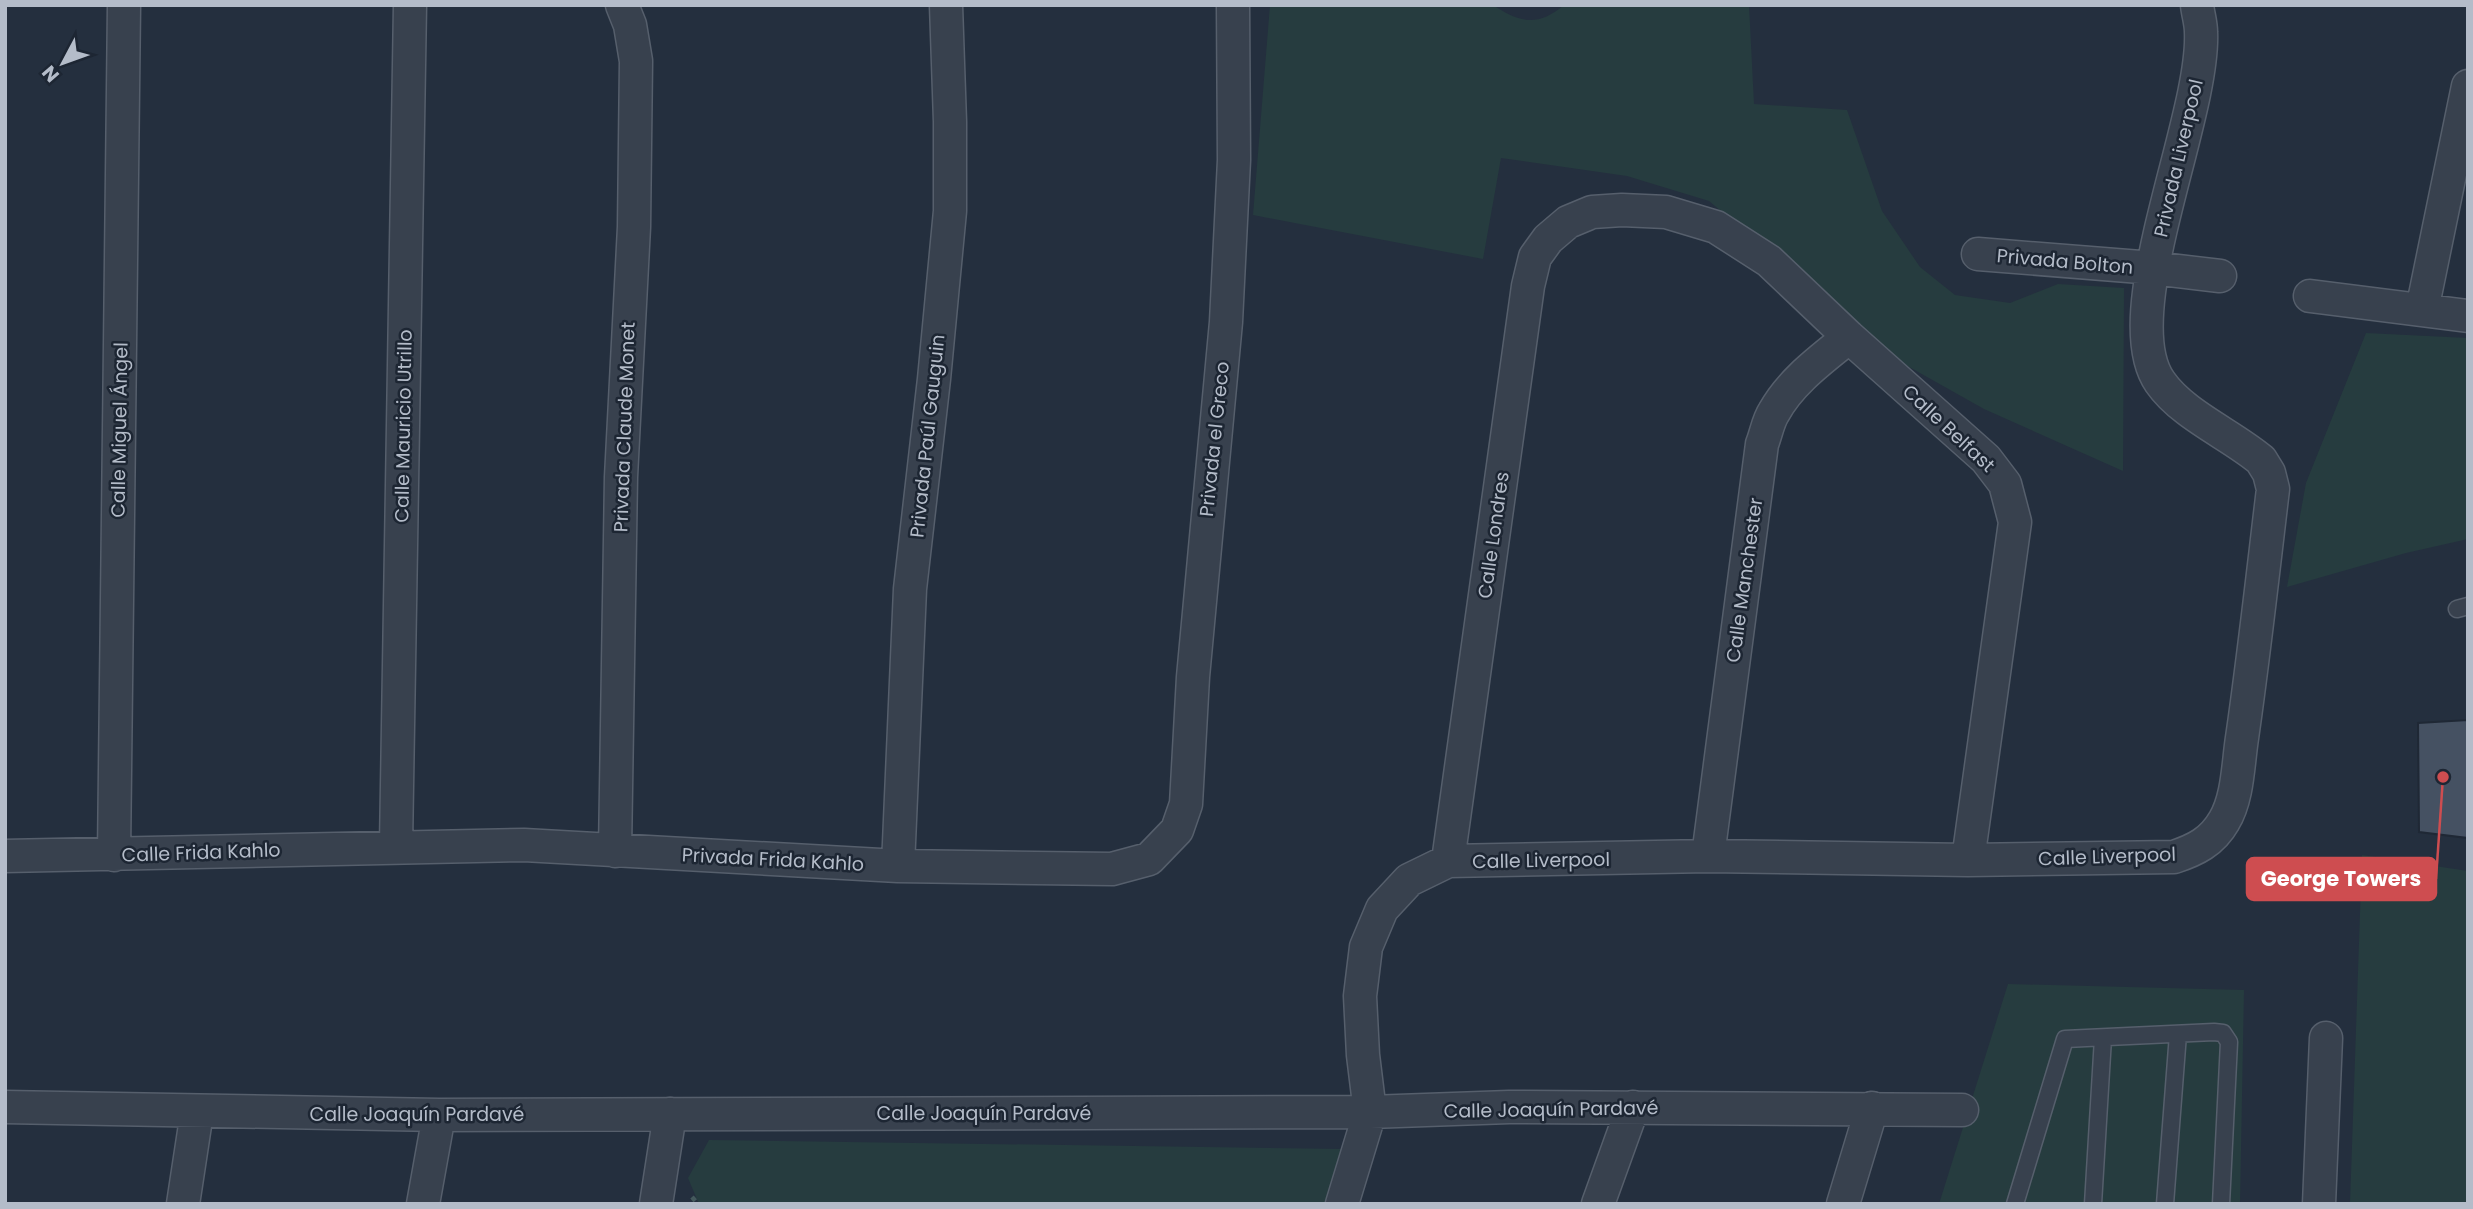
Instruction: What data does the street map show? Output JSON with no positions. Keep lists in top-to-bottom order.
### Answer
{
  "streets": {
    "street": [
      "Privada Liverpool",
      "Privada Bolton",
      "Calle Mauricio Utrillo",
      "Privada Claude Monet",
      "Calle Belfast",
      "Calle Miguel Ángel",
      "Privada Paúl Gauguin",
      "Privada el Greco",
      "Calle Londres",
      "Calle Manchester",
      "Calle Frida Kahlo",
      "Calle Liverpool",
      "Privada Frida Kahlo",
      "Calle Joaquín Pardavé"
    ]
  },
  "crossings": [
    ["Privada Liverpool", "Privada Bolton"],
    ["Privada Liverpool", "Calle Liverpool"],
    ["Privada Bolton", "Calle Liverpool"],
    ["Calle Mauricio Utrillo", "Calle Frida Kahlo"],
    ["Calle Mauricio Utrillo", "Privada Frida Kahlo"],
    ["Privada Claude Monet", "Privada Frida Kahlo"],
    ["Calle Belfast", "Calle Londres"],
    ["Calle Belfast", "Calle Manchester"],
    ["Calle Belfast", "Calle Liverpool"],
    ["Calle Miguel Ángel", "Calle Frida Kahlo"],
    ["Privada Paúl Gauguin", "Privada Frida Kahlo"],
    ["Privada el Greco", "Privada Frida Kahlo"],
    ["Calle Londres", "Calle Liverpool"],
    ["Calle Manchester", "Calle Liverpool"],
    ["Calle Frida Kahlo", "Privada Frida Kahlo"]
  ],
  "places": ["George Towers"],
  "north": "bottom left"
}
